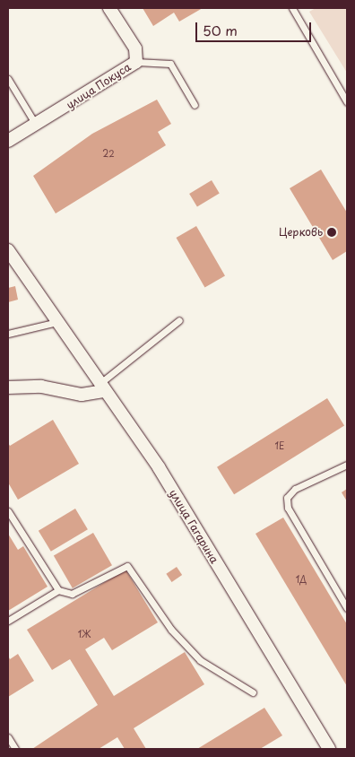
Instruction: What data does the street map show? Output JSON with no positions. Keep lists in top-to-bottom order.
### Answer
{
  "streets": {
    "street": ["улица Покуса", "улица Гагарина"]
  },
  "places": ["Церковь"],
  "house_numbers": [
    "22",
    "1Е",
    "1Д",
    "1Ж"
  ],
  "scale_bar": "50 m"
}
